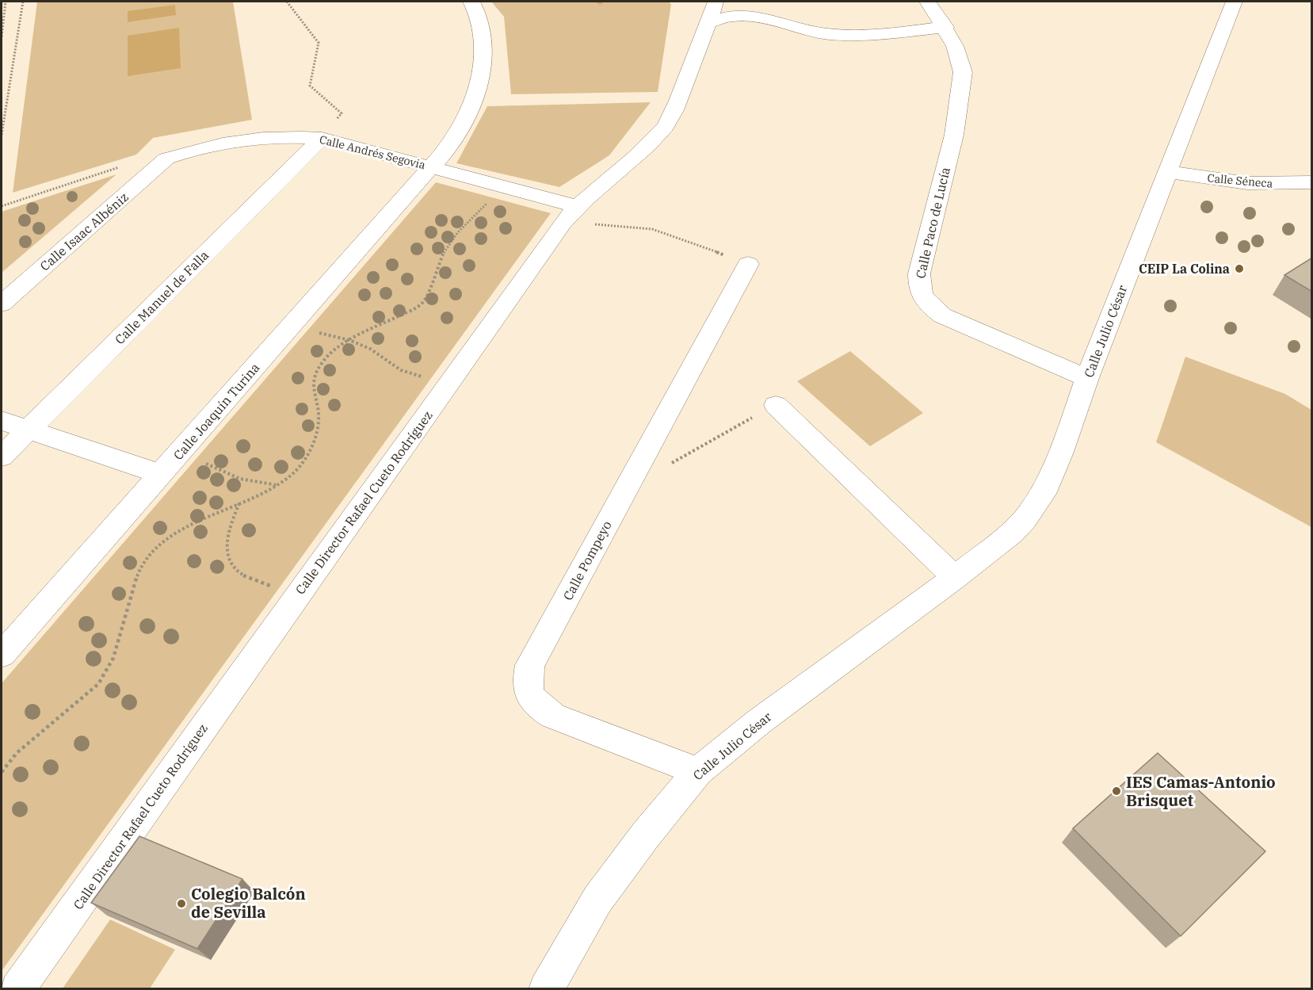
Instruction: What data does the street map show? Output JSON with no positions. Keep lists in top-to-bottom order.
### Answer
{
  "streets": {
    "street": [
      "Calle Andrés Segovia",
      "Calle Séneca",
      "Calle Paco de Lucía",
      "Calle Isaac Albéniz",
      "Calle Manuel de Falla",
      "Calle Julio César",
      "Calle Joaquín Turina",
      "Calle Director Rafael Cueto Rodríguez",
      "Calle Pompeyo"
    ]
  },
  "crossings": [
    ["Calle Andrés Segovia", "Calle Isaac Albéniz"],
    ["Calle Andrés Segovia", "Calle Manuel de Falla"],
    ["Calle Andrés Segovia", "Calle Joaquín Turina"],
    ["Calle Andrés Segovia", "Calle Director Rafael Cueto Rodríguez"],
    ["Calle Séneca", "Calle Julio César"],
    ["Calle Paco de Lucía", "Calle Julio César"],
    ["Calle Paco de Lucía", "Calle Director Rafael Cueto Rodríguez"],
    ["Calle Julio César", "Calle Pompeyo"]
  ],
  "places": ["CEIP La Colina", "IES Camas-Antonio Brisquet", "Colegio Balcón de Sevilla"]
}
